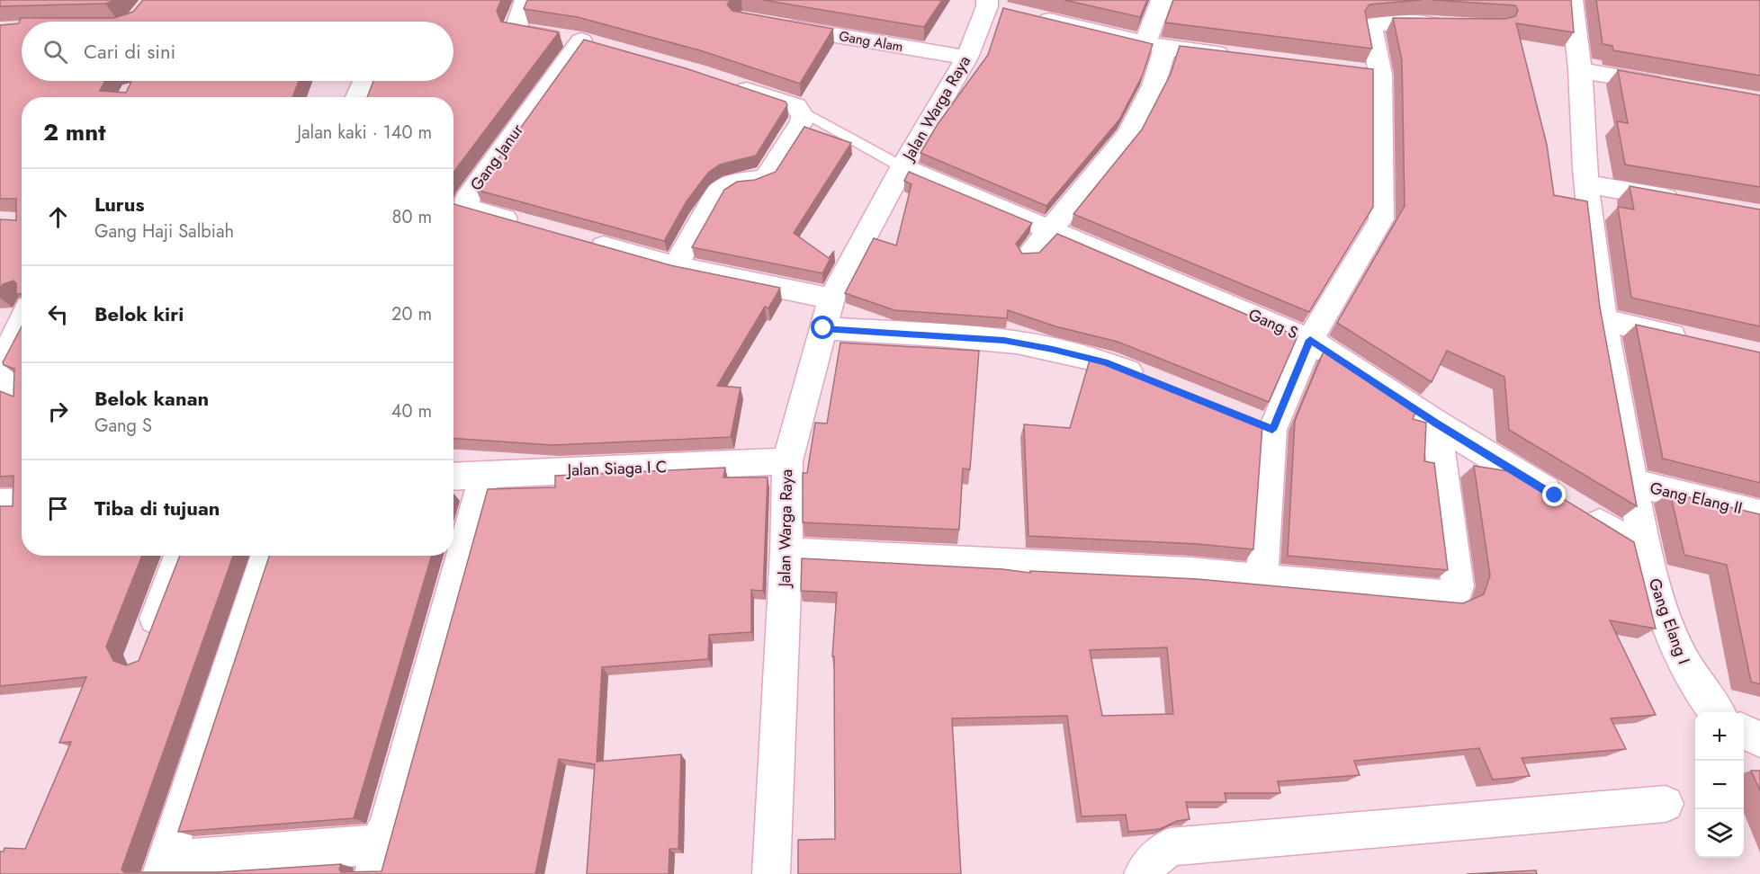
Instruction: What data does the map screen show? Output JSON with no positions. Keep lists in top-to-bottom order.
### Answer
{
  "streets": {
    "street": [
      "Gang Alam",
      "Jalan Warga Raya",
      "Gang Janur",
      "Gang S",
      "Jalan Siaga I C",
      "Gang Elang II",
      "Gang Elang I"
    ]
  },
  "crossings": [
    ["Gang Alam", "Jalan Warga Raya"],
    ["Jalan Warga Raya", "Gang S"],
    ["Jalan Warga Raya", "Jalan Siaga I C"],
    ["Gang S", "Gang Elang I"],
    ["Gang Elang II", "Gang Elang I"]
  ],
  "page": {
    "search": "Cari di sini",
    "heading": ["2 mnt", "Jalan kaki · 140 m"],
    "list": [
      ["Lurus", "Gang Haji Salbiah", "80 m"],
      ["Belok kiri", "20 m"],
      ["Belok kanan", "Gang S", "40 m"],
      "Tiba di tujuan"
    ],
    "map_buttons": ["+", "−"]
  }
}
